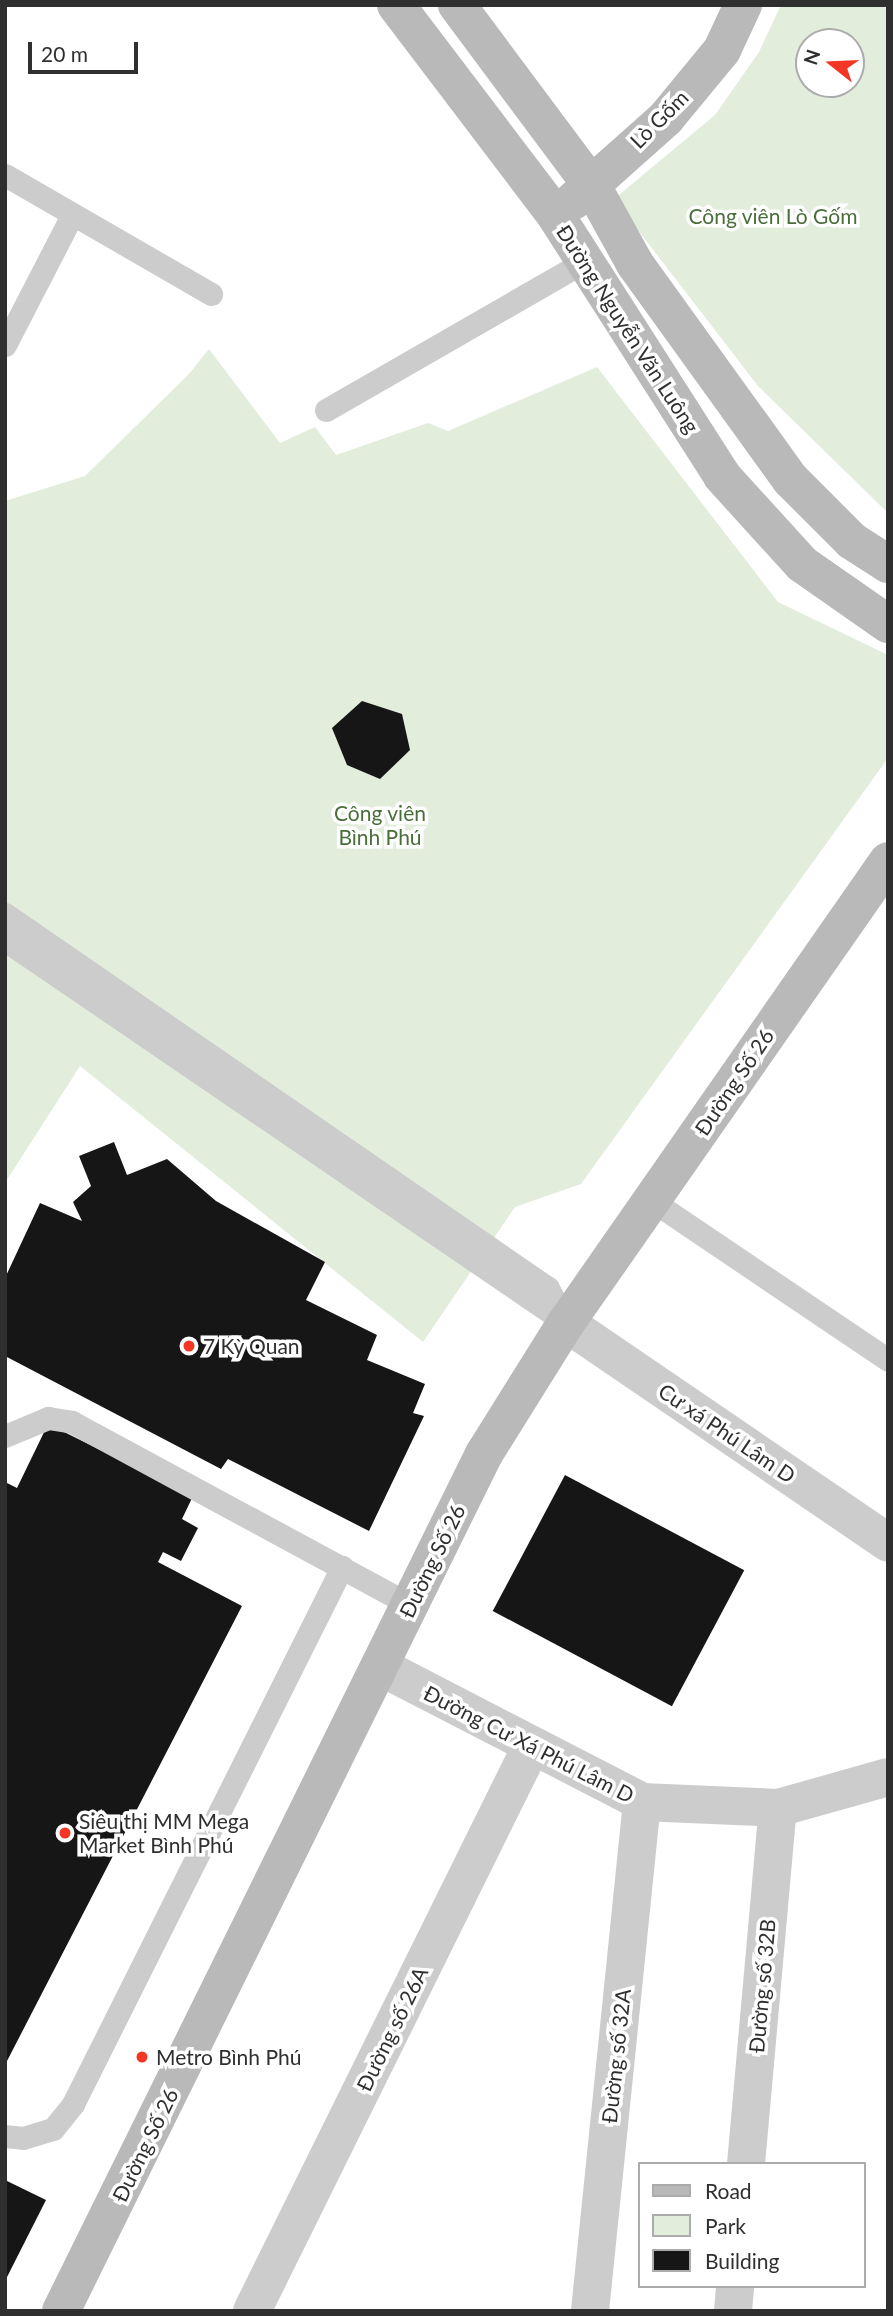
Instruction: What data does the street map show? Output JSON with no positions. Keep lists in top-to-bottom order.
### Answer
{
  "streets": {
    "street": [
      "Lò Gốm",
      "Đường Nguyễn Văn Luông",
      "Đường Số 26",
      "Cư xá Phú Lâm D",
      "Đường Cư Xá Phú Lâm D",
      "Đường số 32B",
      "Đường số 26A",
      "Đường số 32A"
    ]
  },
  "crossings": [
    ["Lò Gốm", "Đường Nguyễn Văn Luông"],
    ["Đường Số 26", "Cư xá Phú Lâm D"],
    ["Đường Số 26", "Đường Cư Xá Phú Lâm D"],
    ["Đường Cư Xá Phú Lâm D", "Đường số 32B"],
    ["Đường Cư Xá Phú Lâm D", "Đường số 26A"],
    ["Đường Cư Xá Phú Lâm D", "Đường số 32A"]
  ],
  "parks": ["Công viên Lò Gốm", "Công viên Bình Phú"],
  "places": ["7 Kỳ Quan", "Siêu thị MM Mega Market Bình Phú", "Metro Bình Phú"],
  "legend": ["Road", "Park", "Building"],
  "scale_bar": "20 m",
  "north": "left"
}
